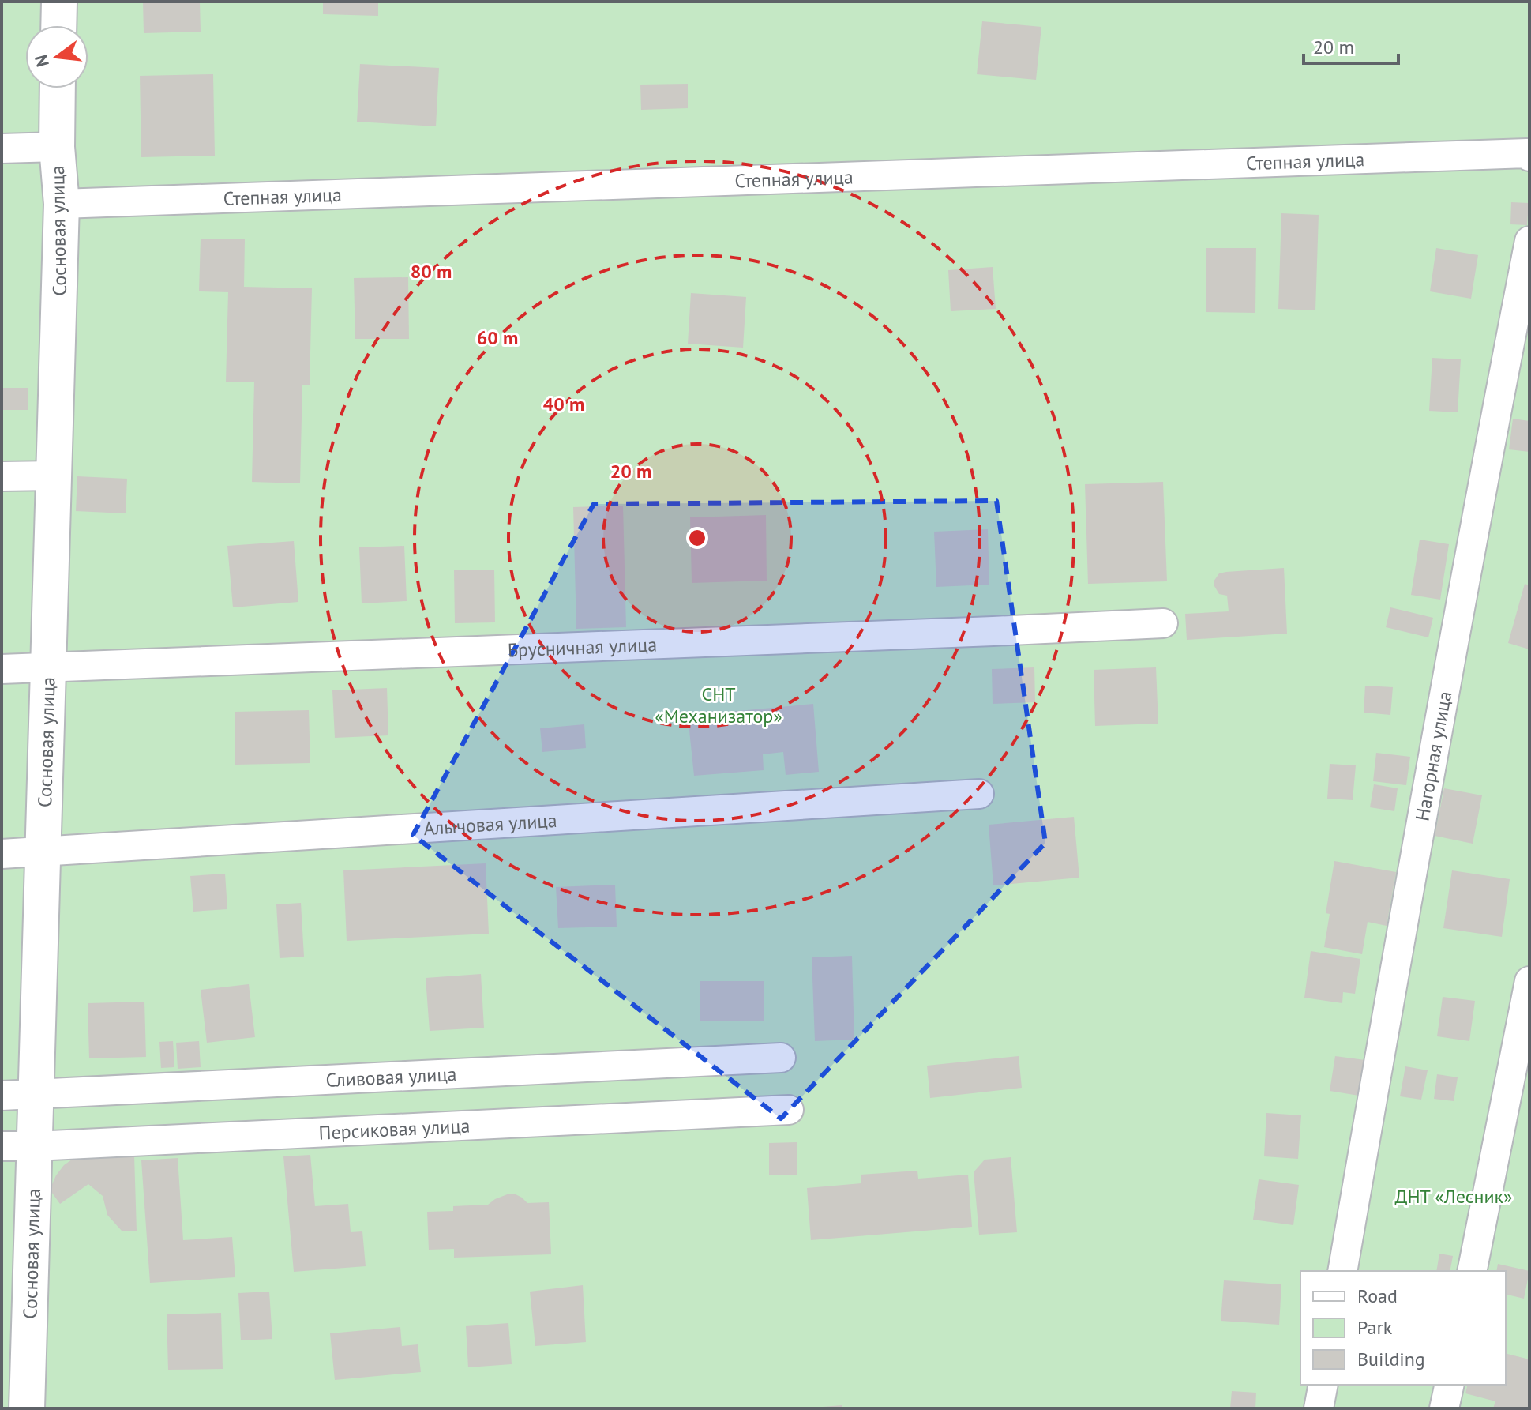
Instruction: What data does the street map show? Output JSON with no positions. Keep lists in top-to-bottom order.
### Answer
{
  "streets": {
    "street": [
      "Степная улица",
      "Сосновая улица",
      "Брусничная улица",
      "Нагорная улица",
      "Алычовая улица",
      "Сливовая улица",
      "Персиковая улица"
    ]
  },
  "crossings": [
    ["Степная улица", "Сосновая улица"],
    ["Сосновая улица", "Брусничная улица"],
    ["Сосновая улица", "Алычовая улица"],
    ["Сосновая улица", "Сливовая улица"],
    ["Сосновая улица", "Персиковая улица"]
  ],
  "parks": ["СНТ «Механизатор»", "ДНТ «Лесник»"],
  "legend": ["Road", "Park", "Building"],
  "scale_bar": "20 m",
  "north": "left",
  "rings": [
    "80 m",
    "60 m",
    "40 m",
    "20 m"
  ]
}
